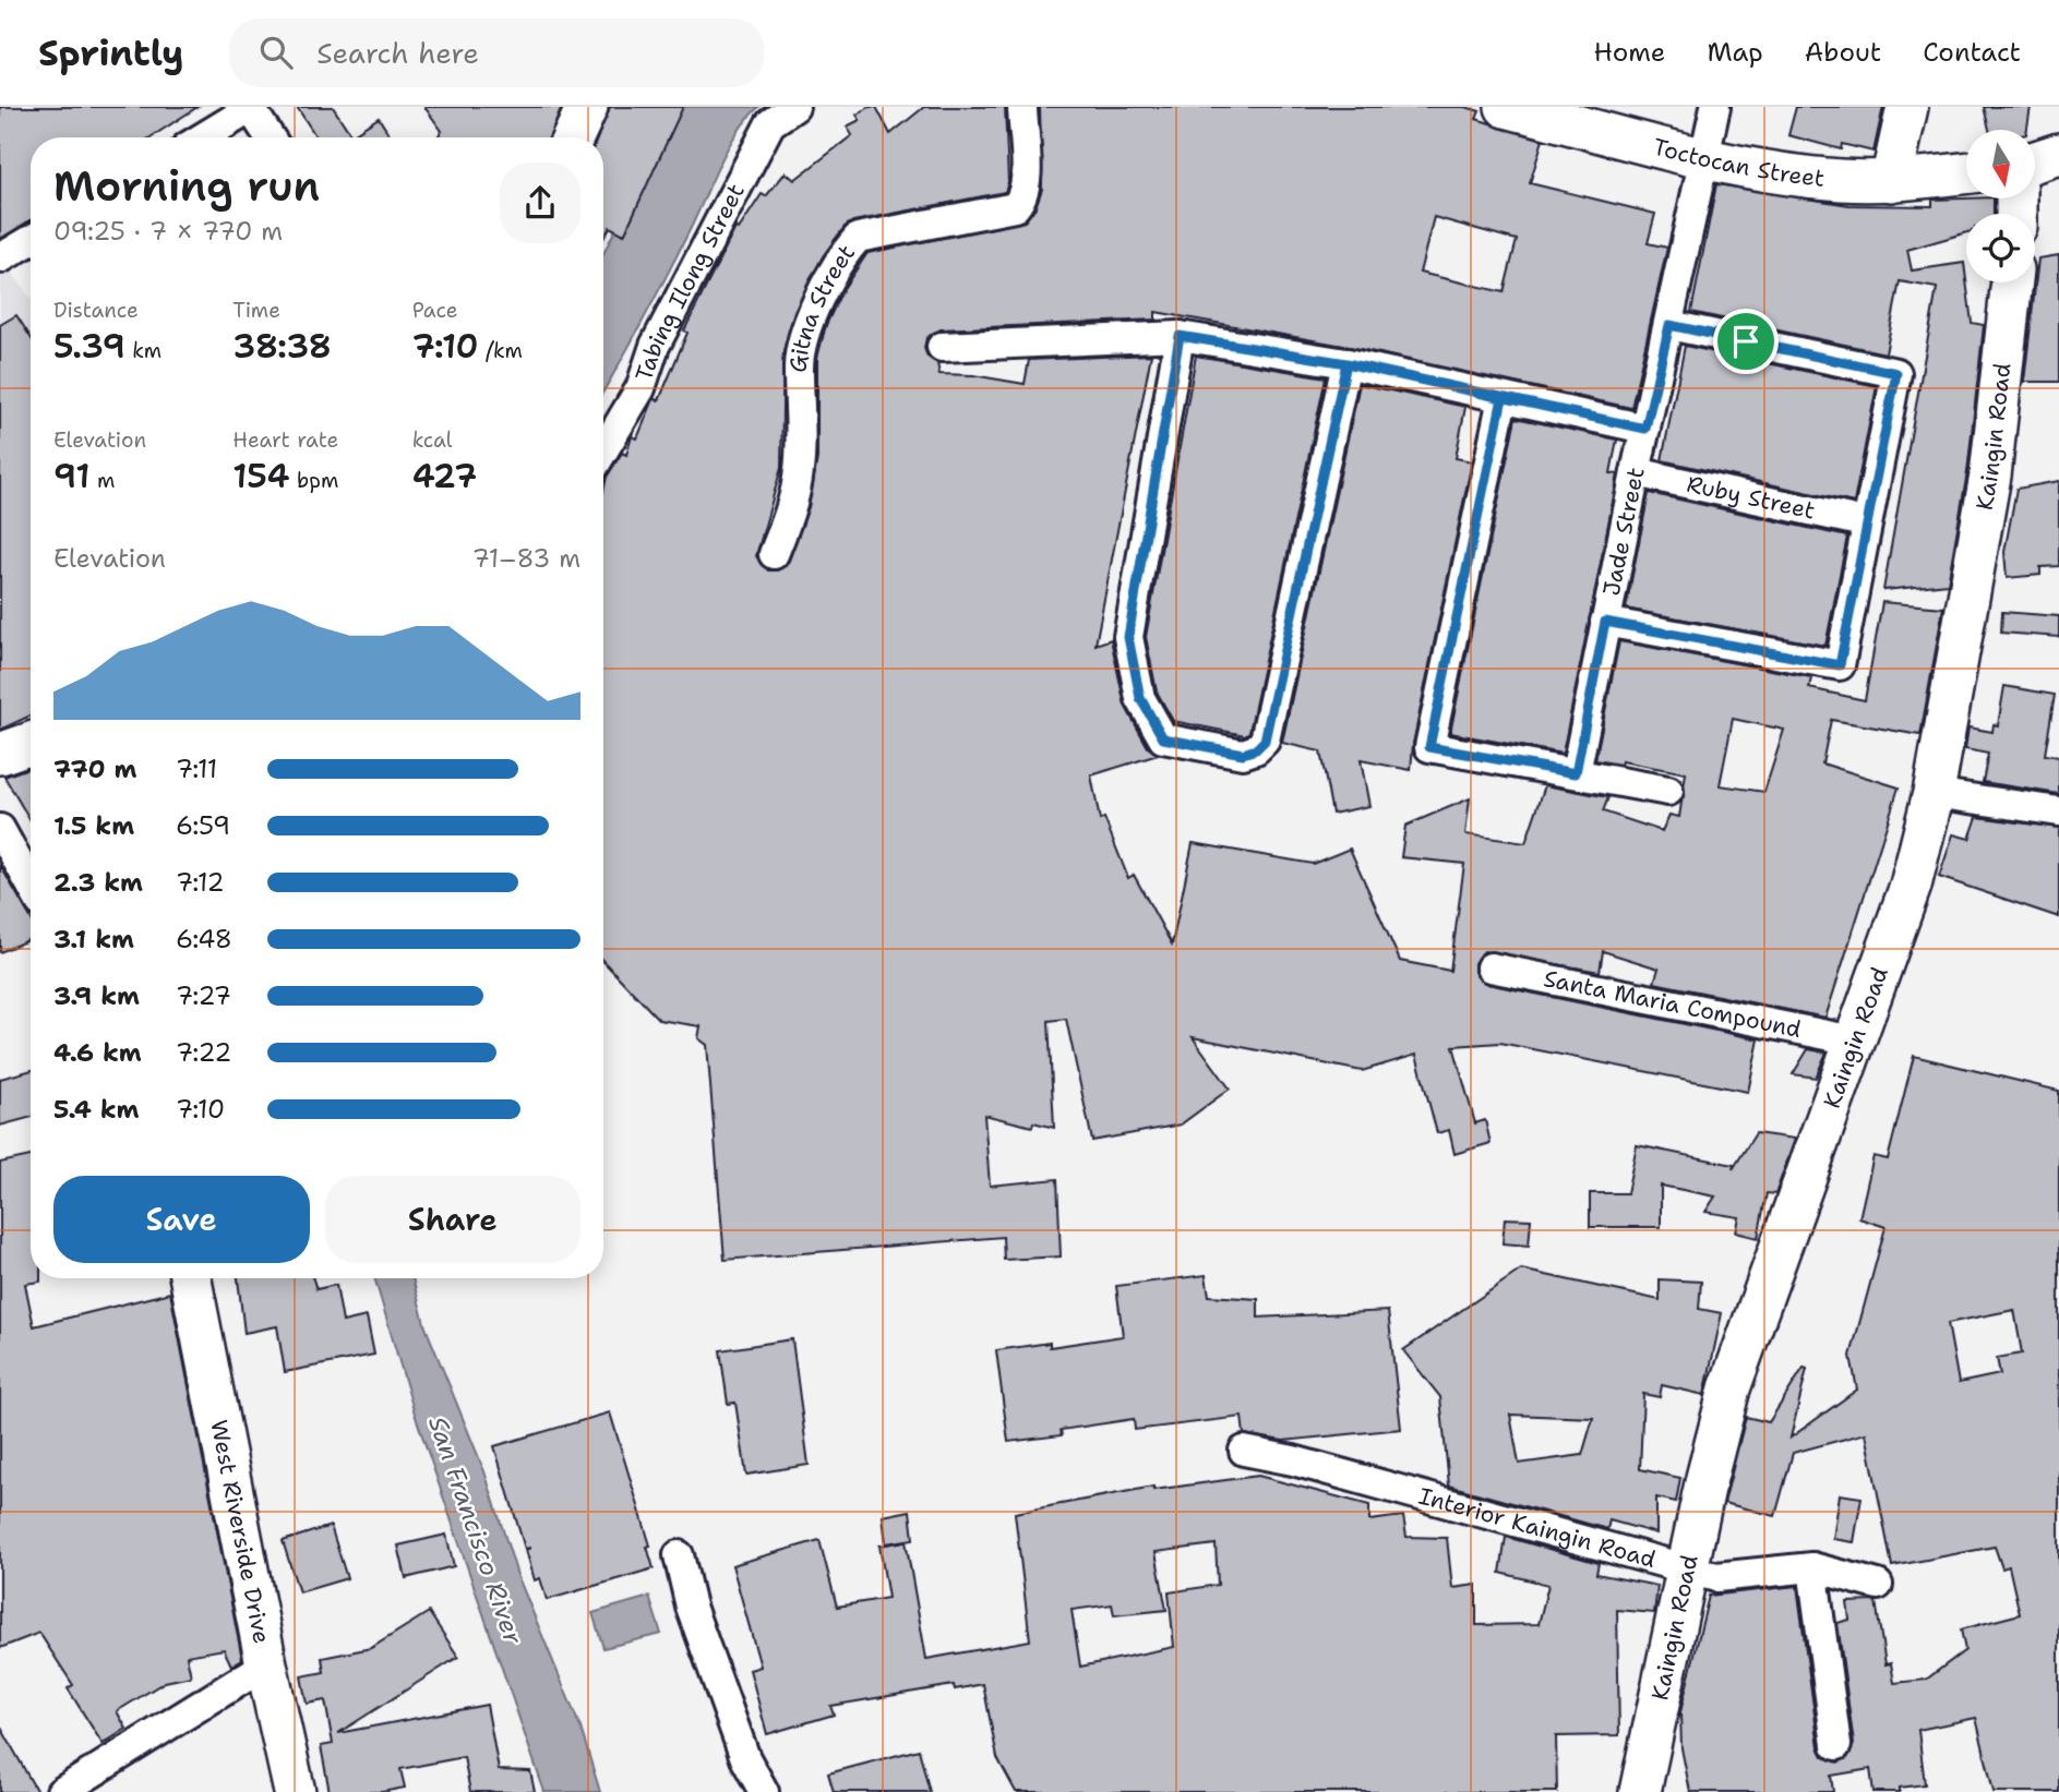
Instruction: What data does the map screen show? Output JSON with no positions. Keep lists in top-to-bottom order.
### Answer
{
  "streets": {
    "street": [
      "Toctocan Street",
      "Tabing Ilong Street",
      "Gitna Street",
      "Kaingin Road",
      "Ruby Street",
      "Jade Street",
      "Santa Maria Compound",
      "Interior Kaingin Road",
      "West Riverside Drive"
    ]
  },
  "crossings": [
    ["Toctocan Street", "Jade Street"],
    ["Kaingin Road", "Santa Maria Compound"],
    ["Kaingin Road", "Interior Kaingin Road"],
    ["Ruby Street", "Jade Street"]
  ],
  "water": ["San Francisco River"],
  "north": "bottom",
  "page": {
    "header": "Sprintly",
    "search": "Search here",
    "nav": [
      "Home",
      "Map",
      "About",
      "Contact"
    ],
    "heading": ["Morning run", "09:25 · 7 × 770 m"],
    "stats": [
      ["Distance", "5.39 km"],
      ["Time", "38:38"],
      ["Pace", "7:10 /km"],
      ["Elevation", "91 m"],
      ["Heart rate", "154 bpm"],
      ["kcal", "427"]
    ],
    "chart": ["Elevation", "71–83 m"],
    "list": [
      {
        "name": "770 m",
        "note": "7:11"
      },
      {
        "name": "1.5 km",
        "note": "6:59"
      },
      {
        "name": "2.3 km",
        "note": "7:12"
      },
      {
        "name": "3.1 km",
        "note": "6:48"
      },
      {
        "name": "3.9 km",
        "note": "7:27"
      },
      {
        "name": "4.6 km",
        "note": "7:22"
      },
      {
        "name": "5.4 km",
        "note": "7:10"
      }
    ],
    "buttons": ["Save", "Share"]
  }
}
